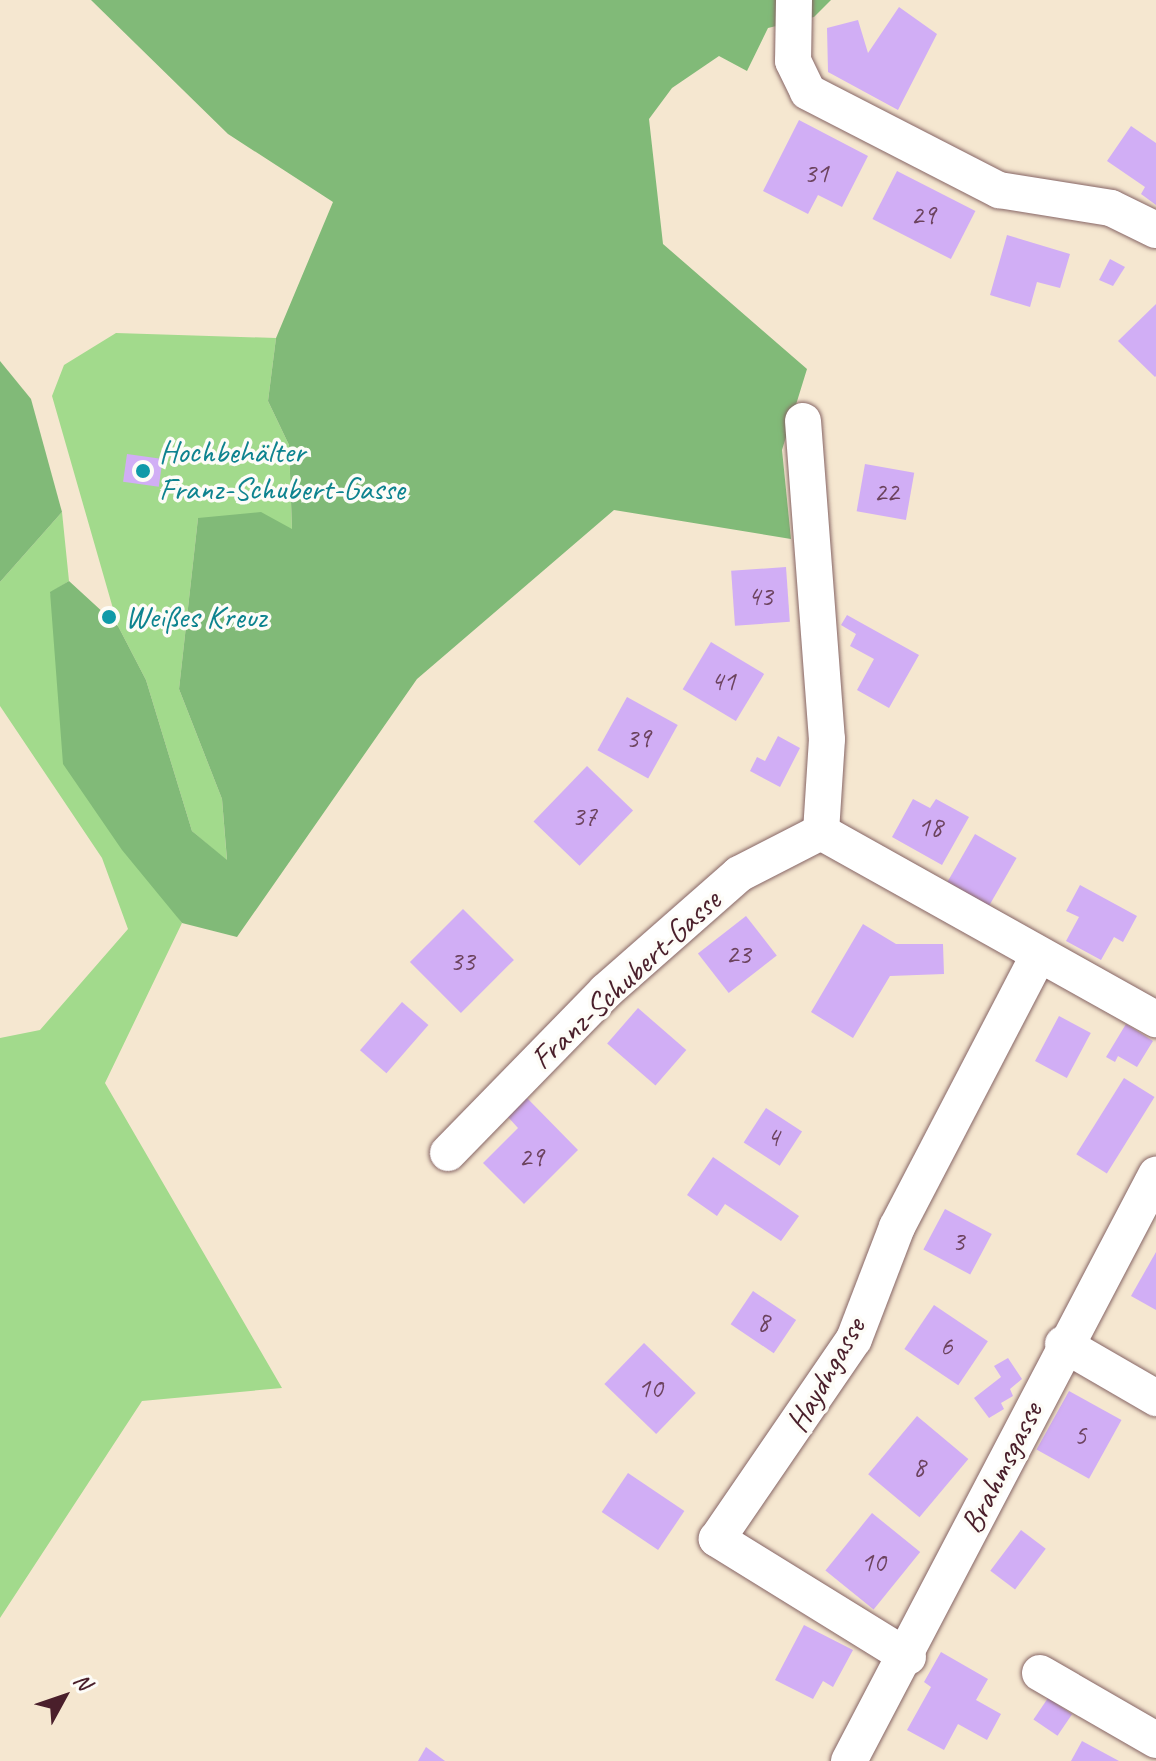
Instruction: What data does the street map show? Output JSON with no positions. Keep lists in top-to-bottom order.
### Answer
{
  "streets": {
    "street": ["Franz-Schubert-Gasse", "Haydngasse", "Brahmsgasse"]
  },
  "crossings": [
    ["Haydngasse", "Brahmsgasse"]
  ],
  "places": ["Hochbehälter Franz-Schubert-Gasse", "Weißes Kreuz"],
  "house_numbers": [
    "31",
    "29",
    "22",
    "43",
    "41",
    "39",
    "37",
    "18",
    "23",
    "33",
    "4",
    "29",
    "3",
    "8",
    "6",
    "10",
    "5",
    "8",
    "10"
  ],
  "north": "top right"
}
